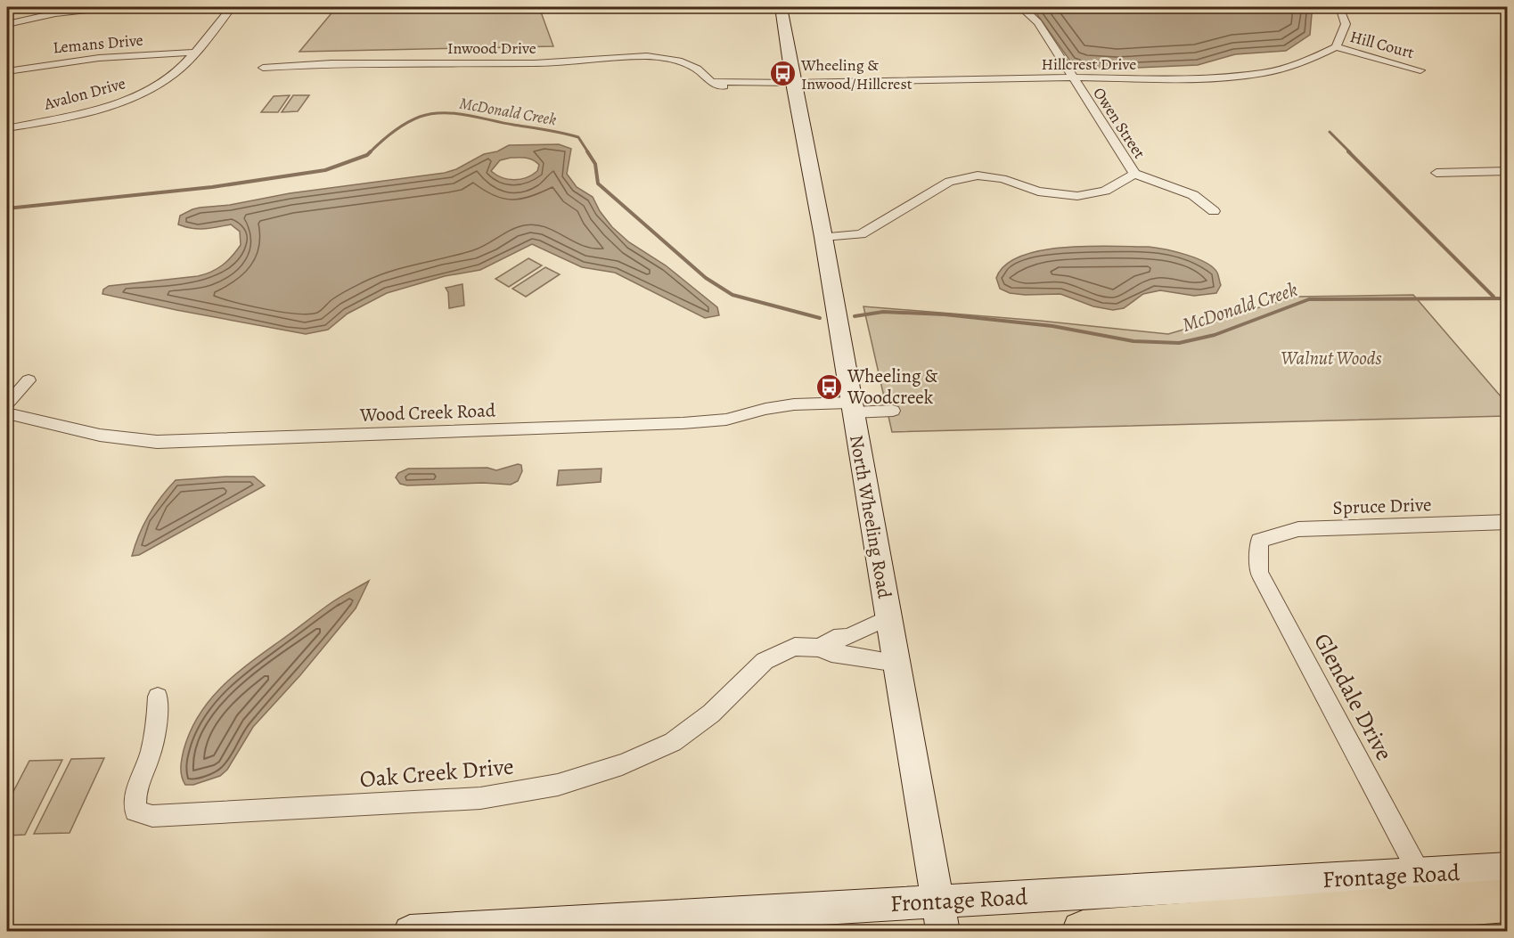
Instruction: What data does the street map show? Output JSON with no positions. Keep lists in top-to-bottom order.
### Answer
{
  "streets": {
    "main road": ["North Wheeling Road", "Frontage Road"],
    "street": [
      "Lemans Drive",
      "Hill Court",
      "Inwood Drive",
      "Hillcrest Drive",
      "Avalon Drive",
      "Owen Street",
      "Wood Creek Road",
      "Spruce Drive",
      "Glendale Drive",
      "Oak Creek Drive"
    ]
  },
  "crossings": [
    ["Lemans Drive", "Avalon Drive"],
    ["Hill Court", "Hillcrest Drive"],
    ["Inwood Drive", "Hillcrest Drive"],
    ["Inwood Drive", "North Wheeling Road"],
    ["Hillcrest Drive", "Owen Street"],
    ["Hillcrest Drive", "North Wheeling Road"],
    ["Wood Creek Road", "North Wheeling Road"],
    ["Spruce Drive", "Glendale Drive"],
    ["North Wheeling Road", "Oak Creek Drive"],
    ["North Wheeling Road", "Frontage Road"],
    ["Glendale Drive", "Frontage Road"]
  ],
  "water": ["McDonald Creek"],
  "parks": ["Walnut Woods"],
  "places": {
    "bus stop": ["Wheeling & Inwood/Hillcrest", "Wheeling & Woodcreek"]
  }
}
